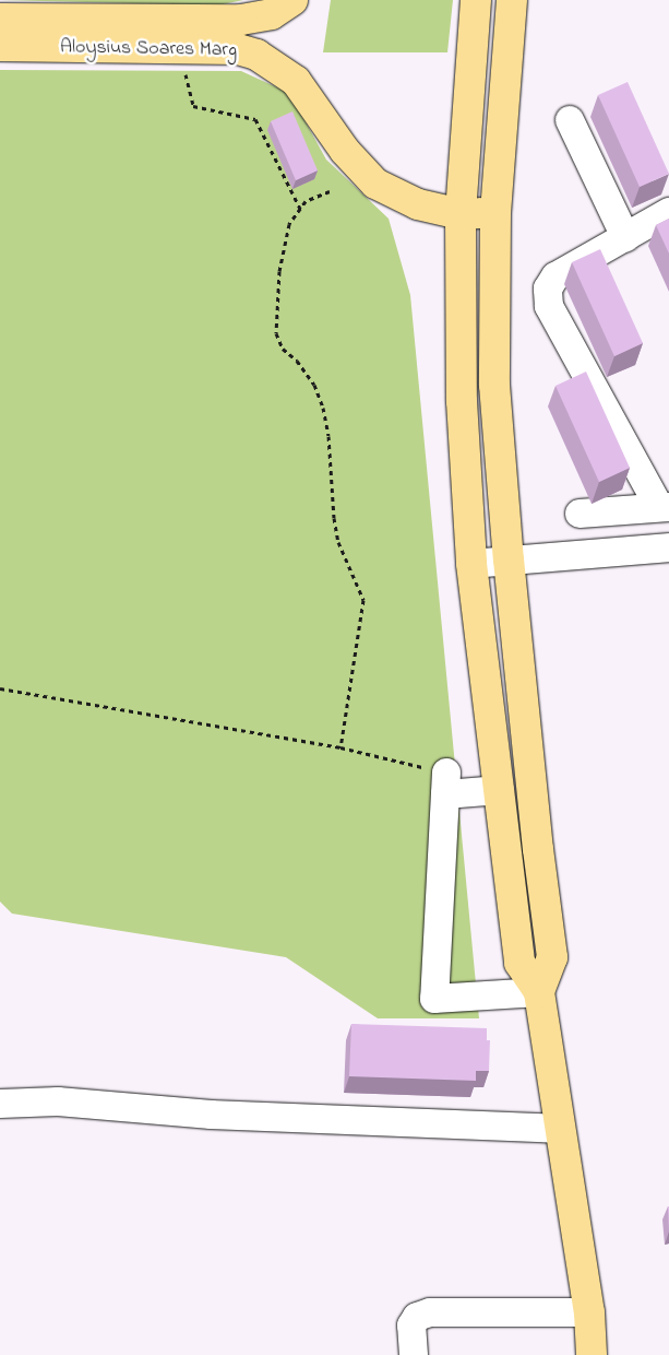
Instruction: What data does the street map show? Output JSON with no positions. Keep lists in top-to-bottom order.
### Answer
{
  "streets": {
    "main road": ["Aloysius Soares Marg"]
  }
}
